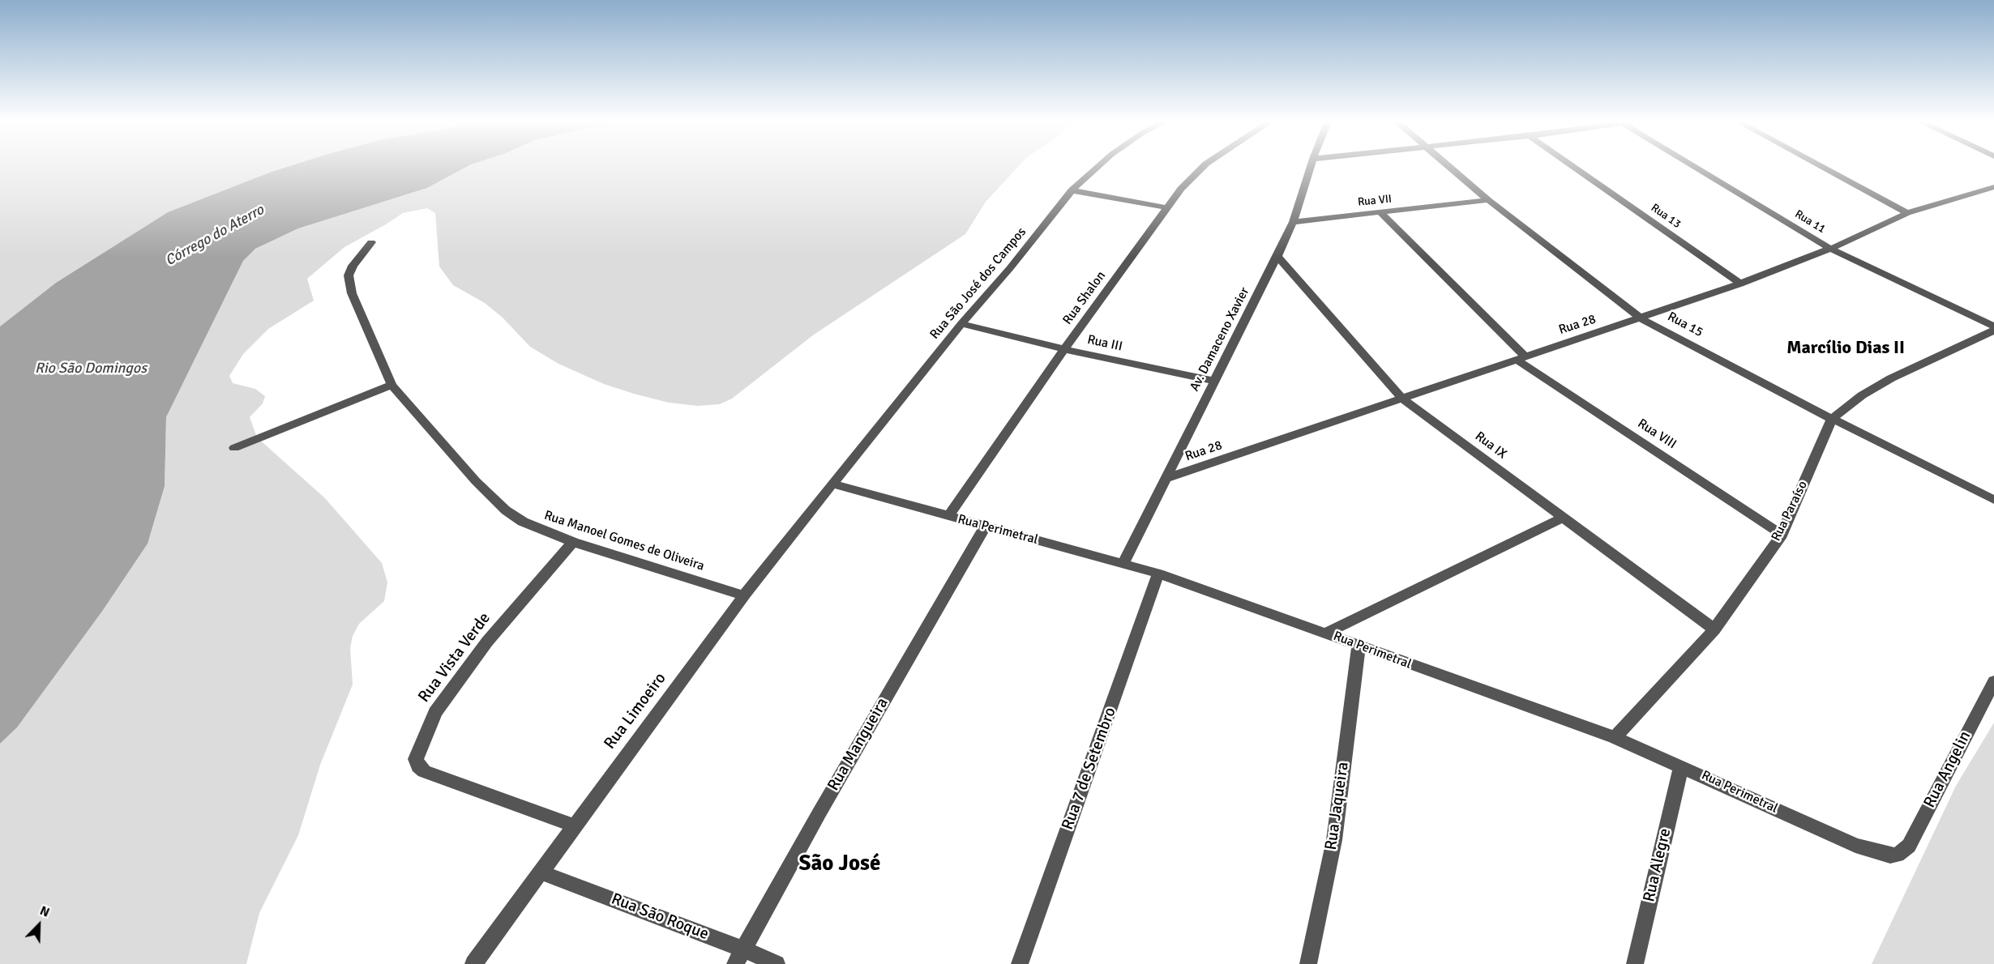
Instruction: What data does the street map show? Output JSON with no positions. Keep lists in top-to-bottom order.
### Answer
{
  "streets": {
    "street": [
      "Rua VII",
      "Rua 13",
      "Rua 11",
      "Rua São José dos Campos",
      "Rua Shalon",
      "Rua 28",
      "Rua 15",
      "Av. Damaceno Xavier",
      "Rua III",
      "Rua VIII",
      "Rua IX",
      "Rua Paraíso",
      "Rua Perimetral",
      "Rua Manoel Gomes de Oliveira",
      "Rua Vista Verde",
      "Rua Limoeiro",
      "Rua Mangueira",
      "Rua 7 de Setembro",
      "Rua Angelin",
      "Rua Jaqueira",
      "Rua Alegre",
      "Rua São Roque"
    ]
  },
  "crossings": [
    ["Rua VII", "Rua 15"],
    ["Rua VII", "Av. Damaceno Xavier"],
    ["Rua VII", "Rua VIII"],
    ["Rua 13", "Rua 28"],
    ["Rua 11", "Rua 28"],
    ["Rua 11", "Rua Paraíso"],
    ["Rua São José dos Campos", "Rua III"],
    ["Rua São José dos Campos", "Rua Perimetral"],
    ["Rua São José dos Campos", "Rua Limoeiro"],
    ["Rua Shalon", "Rua III"],
    ["Rua Shalon", "Rua Perimetral"],
    ["Rua 28", "Rua 15"],
    ["Rua 28", "Av. Damaceno Xavier"],
    ["Rua 28", "Rua VIII"],
    ["Rua 28", "Rua IX"],
    ["Rua 15", "Rua Paraíso"],
    ["Av. Damaceno Xavier", "Rua III"],
    ["Av. Damaceno Xavier", "Rua IX"],
    ["Av. Damaceno Xavier", "Rua Perimetral"],
    ["Rua VIII", "Rua Paraíso"],
    ["Rua IX", "Rua Paraíso"],
    ["Rua Paraíso", "Rua Perimetral"],
    ["Rua Perimetral", "Rua Limoeiro"],
    ["Rua Perimetral", "Rua Mangueira"],
    ["Rua Perimetral", "Rua 7 de Setembro"],
    ["Rua Perimetral", "Rua Angelin"],
    ["Rua Perimetral", "Rua Jaqueira"],
    ["Rua Perimetral", "Rua Alegre"],
    ["Rua Manoel Gomes de Oliveira", "Rua Vista Verde"],
    ["Rua Manoel Gomes de Oliveira", "Rua Limoeiro"],
    ["Rua Vista Verde", "Rua Limoeiro"],
    ["Rua Limoeiro", "Rua São Roque"],
    ["Rua Mangueira", "Rua São Roque"]
  ],
  "districts": ["Marcílio Dias II", "São José"],
  "water": ["Córrego do Aterro", "Rio São Domingos"],
  "north": "top right"
}
